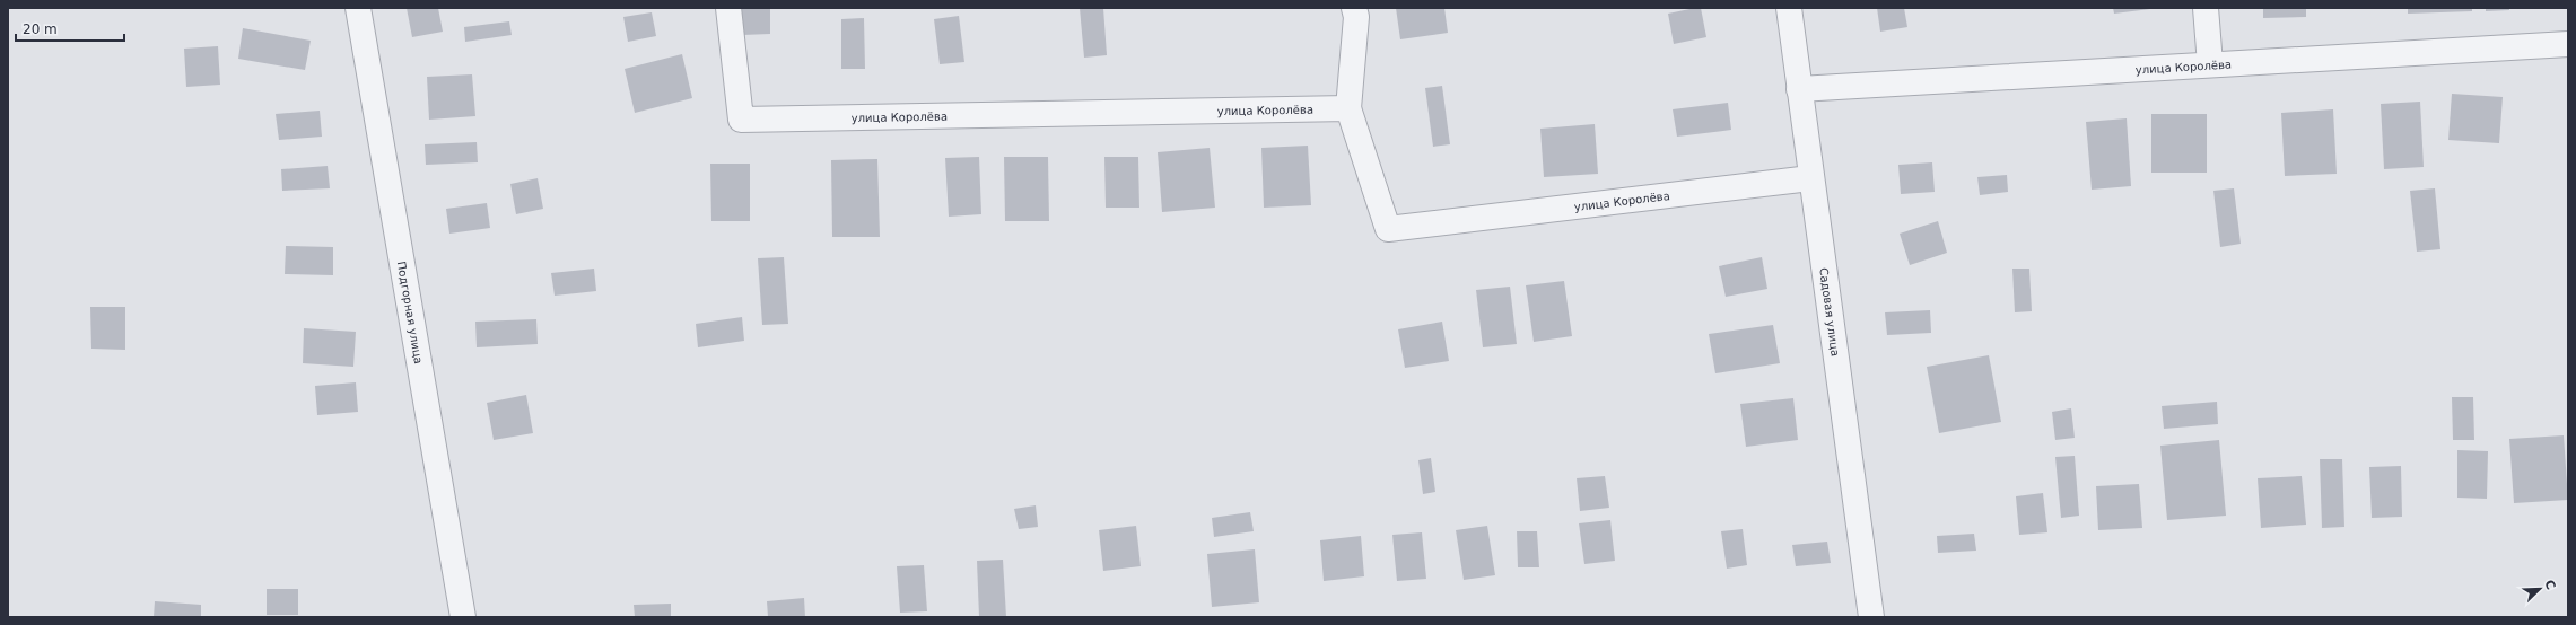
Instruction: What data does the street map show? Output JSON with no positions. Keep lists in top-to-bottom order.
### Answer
{
  "streets": {
    "street": ["улица Королёва", "Подгорная улица", "Садовая улица"]
  },
  "crossings": [
    ["улица Королёва", "Садовая улица"]
  ],
  "scale_bar": "20 m",
  "north": "top right"
}
